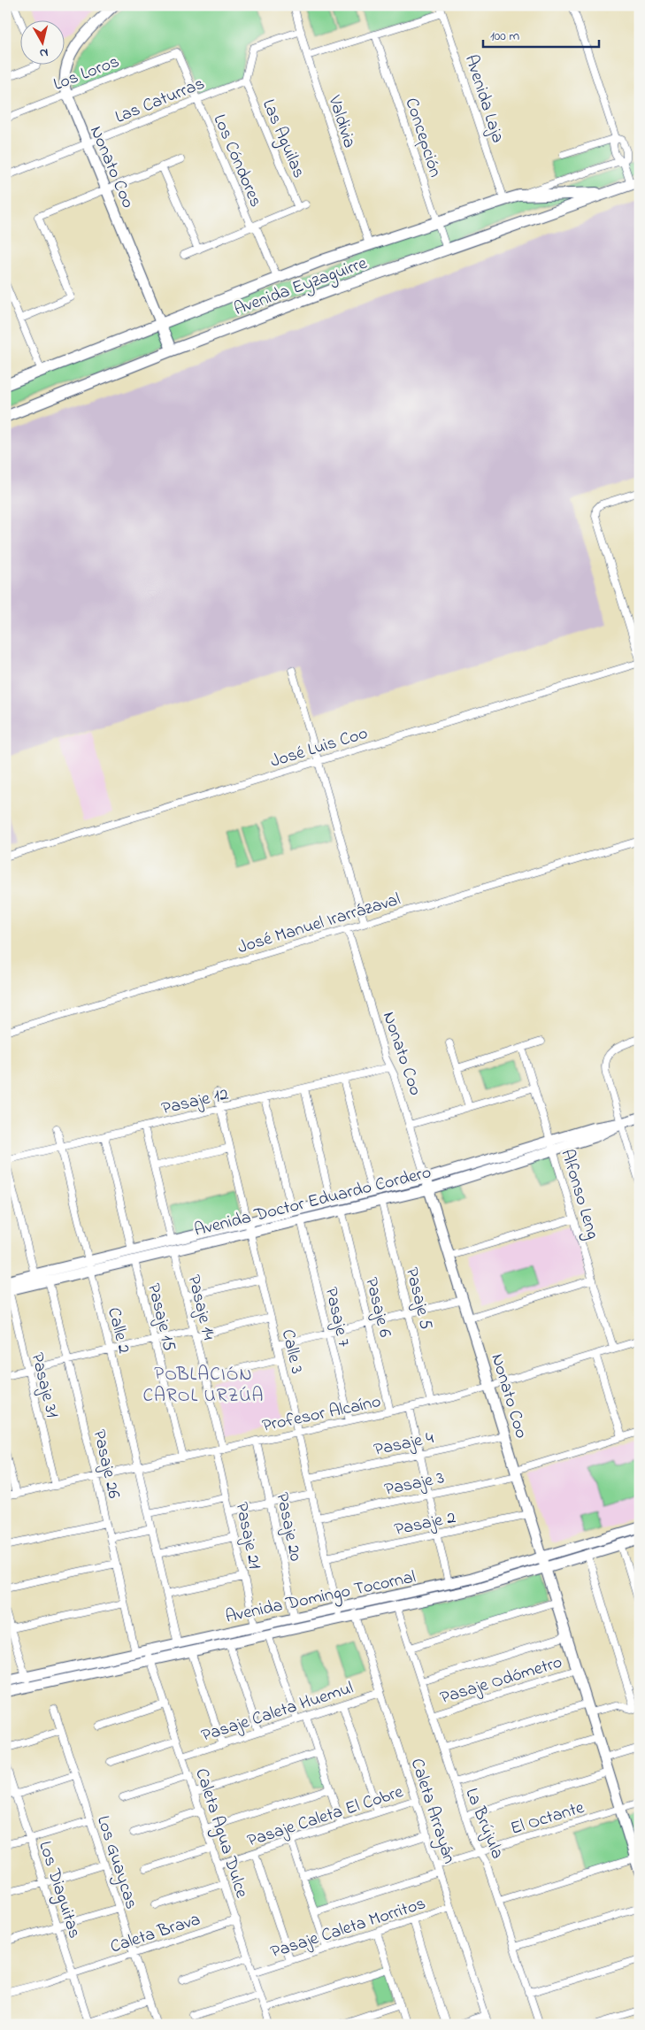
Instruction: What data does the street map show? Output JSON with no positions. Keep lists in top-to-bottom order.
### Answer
{
  "streets": {
    "main road": [
      "Nonato Coo",
      "Avenida Eyzaguirre",
      "Avenida Doctor Eduardo Cordero",
      "Avenida Domingo Tocornal"
    ],
    "street": [
      "Los Loros",
      "Avenida Laja",
      "Las Caturras",
      "Valdivia",
      "Concepción",
      "Las Aguilas",
      "Los Cóndores",
      "José Luis Coo",
      "José Manuel Irarrázaval",
      "Pasaje 12",
      "Alfonso Leng",
      "Pasaje 5",
      "Pasaje 14",
      "Pasaje 6",
      "Pasaje 15",
      "Pasaje 7",
      "Calle 2",
      "Calle 3",
      "Pasaje 31",
      "Profesor Alcaíno",
      "Pasaje 4",
      "Pasaje 26",
      "Pasaje 3",
      "Pasaje 2",
      "Pasaje 20",
      "Pasaje 21",
      "Pasaje Odómetro",
      "Pasaje Caleta Huemul",
      "Caleta Arrayán",
      "Pasaje Caleta El Cobre",
      "El Octante",
      "La Brújula",
      "Caleta Agua Dulce",
      "Los Guaycas",
      "Los Diaguitas",
      "Pasaje Caleta Morritos",
      "Caleta Brava"
    ]
  },
  "crossings": [
    ["Los Loros", "Los Cóndores"],
    ["Los Loros", "Nonato Coo"],
    ["Avenida Laja", "Avenida Eyzaguirre"],
    ["Las Caturras", "Las Aguilas"],
    ["Las Caturras", "Los Cóndores"],
    ["Las Caturras", "Nonato Coo"],
    ["Valdivia", "Avenida Eyzaguirre"],
    ["Concepción", "Avenida Eyzaguirre"],
    ["Las Aguilas", "Los Cóndores"],
    ["Los Cóndores", "Avenida Eyzaguirre"],
    ["Nonato Coo", "Avenida Eyzaguirre"],
    ["Nonato Coo", "José Manuel Irarrázaval"],
    ["Nonato Coo", "Pasaje 12"],
    ["Nonato Coo", "Avenida Doctor Eduardo Cordero"],
    ["Nonato Coo", "Profesor Alcaíno"],
    ["Nonato Coo", "Pasaje 4"],
    ["Nonato Coo", "Pasaje 3"],
    ["Nonato Coo", "Pasaje 2"],
    ["Nonato Coo", "Avenida Domingo Tocornal"],
    ["Nonato Coo", "Pasaje Odómetro"],
    ["Nonato Coo", "El Octante"],
    ["Pasaje 12", "Pasaje 14"],
    ["Pasaje 12", "Pasaje 15"],
    ["Pasaje 12", "Calle 2"],
    ["Pasaje 12", "Calle 3"],
    ["Alfonso Leng", "Avenida Doctor Eduardo Cordero"],
    ["Alfonso Leng", "Profesor Alcaíno"],
    ["Avenida Doctor Eduardo Cordero", "Pasaje 5"],
    ["Avenida Doctor Eduardo Cordero", "Pasaje 14"],
    ["Avenida Doctor Eduardo Cordero", "Pasaje 6"],
    ["Avenida Doctor Eduardo Cordero", "Pasaje 15"],
    ["Avenida Doctor Eduardo Cordero", "Pasaje 7"],
    ["Avenida Doctor Eduardo Cordero", "Calle 2"],
    ["Avenida Doctor Eduardo Cordero", "Calle 3"],
    ["Avenida Doctor Eduardo Cordero", "Pasaje 31"],
    ["Avenida Doctor Eduardo Cordero", "Pasaje 26"],
    ["Pasaje 5", "Profesor Alcaíno"],
    ["Pasaje 14", "Profesor Alcaíno"],
    ["Pasaje 14", "Pasaje 21"],
    ["Pasaje 6", "Profesor Alcaíno"],
    ["Pasaje 15", "Profesor Alcaíno"],
    ["Pasaje 7", "Profesor Alcaíno"],
    ["Calle 2", "Profesor Alcaíno"],
    ["Calle 2", "Avenida Domingo Tocornal"],
    ["Calle 3", "Profesor Alcaíno"],
    ["Calle 3", "Pasaje 4"],
    ["Calle 3", "Pasaje 3"],
    ["Calle 3", "Pasaje 2"],
    ["Calle 3", "Avenida Domingo Tocornal"],
    ["Pasaje 31", "Profesor Alcaíno"],
    ["Profesor Alcaíno", "Pasaje 26"],
    ["Profesor Alcaíno", "Pasaje 20"],
    ["Profesor Alcaíno", "Pasaje 21"],
    ["Pasaje 26", "Avenida Domingo Tocornal"],
    ["Pasaje 20", "Avenida Domingo Tocornal"],
    ["Pasaje 21", "Avenida Domingo Tocornal"],
    ["Avenida Domingo Tocornal", "Caleta Arrayán"],
    ["Avenida Domingo Tocornal", "La Brújula"],
    ["Avenida Domingo Tocornal", "Caleta Agua Dulce"],
    ["Pasaje Odómetro", "La Brújula"],
    ["Pasaje Caleta Huemul", "Caleta Arrayán"],
    ["Pasaje Caleta Huemul", "Caleta Agua Dulce"],
    ["Caleta Arrayán", "Pasaje Caleta El Cobre"],
    ["Caleta Arrayán", "El Octante"],
    ["Caleta Arrayán", "Pasaje Caleta Morritos"],
    ["Pasaje Caleta El Cobre", "Caleta Agua Dulce"],
    ["El Octante", "La Brújula"],
    ["Caleta Agua Dulce", "Pasaje Caleta Morritos"],
    ["Caleta Agua Dulce", "Caleta Brava"],
    ["Los Guaycas", "Caleta Brava"],
    ["Los Diaguitas", "Caleta Brava"]
  ],
  "districts": ["POBLACIÓN CAROL URZÚA"],
  "scale_bar": "100 m",
  "north": "bottom"
}
